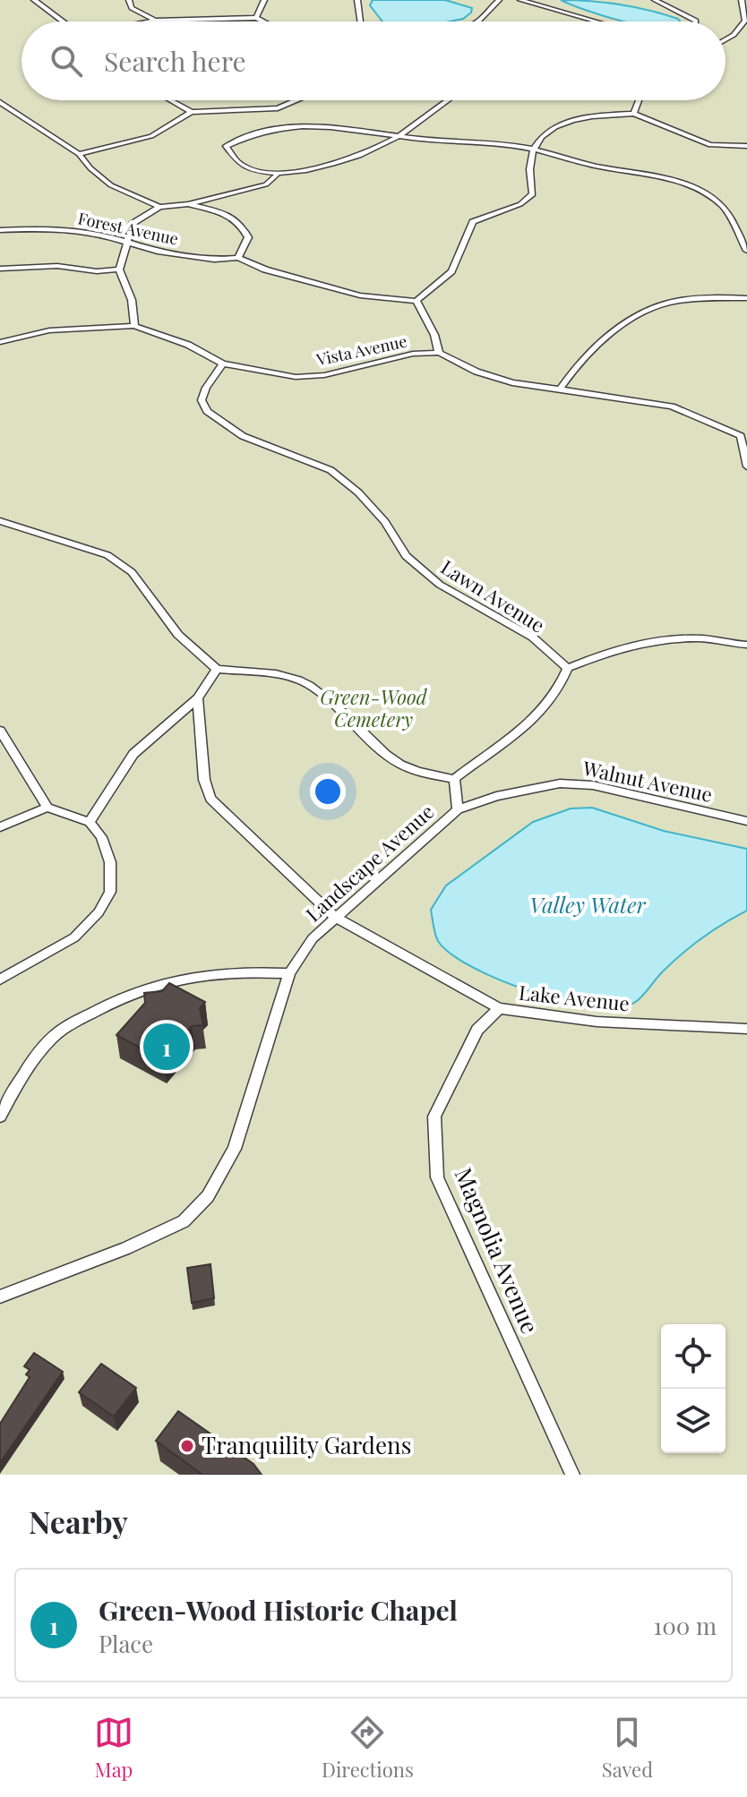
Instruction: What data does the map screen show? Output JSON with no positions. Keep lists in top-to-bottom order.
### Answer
{
  "streets": {
    "lane": [
      "Forest Avenue",
      "Vista Avenue",
      "Lawn Avenue",
      "Walnut Avenue",
      "Landscape Avenue",
      "Lake Avenue",
      "Magnolia Avenue"
    ]
  },
  "crossings": [
    ["Vista Avenue", "Lawn Avenue"],
    ["Walnut Avenue", "Landscape Avenue"],
    ["Landscape Avenue", "Lake Avenue"],
    ["Lake Avenue", "Magnolia Avenue"]
  ],
  "water": ["Valley Water"],
  "parks": ["Green-Wood Cemetery"],
  "places": ["Tranquility Gardens"],
  "page": {
    "search": "Search here",
    "pins": "1",
    "heading": "Nearby",
    "list": [
      {
        "mark": "1",
        "name": "Green-Wood Historic Chapel",
        "note": "Place",
        "value": "100 m"
      }
    ],
    "nav": ["Map", "Directions", "Saved"]
  }
}
